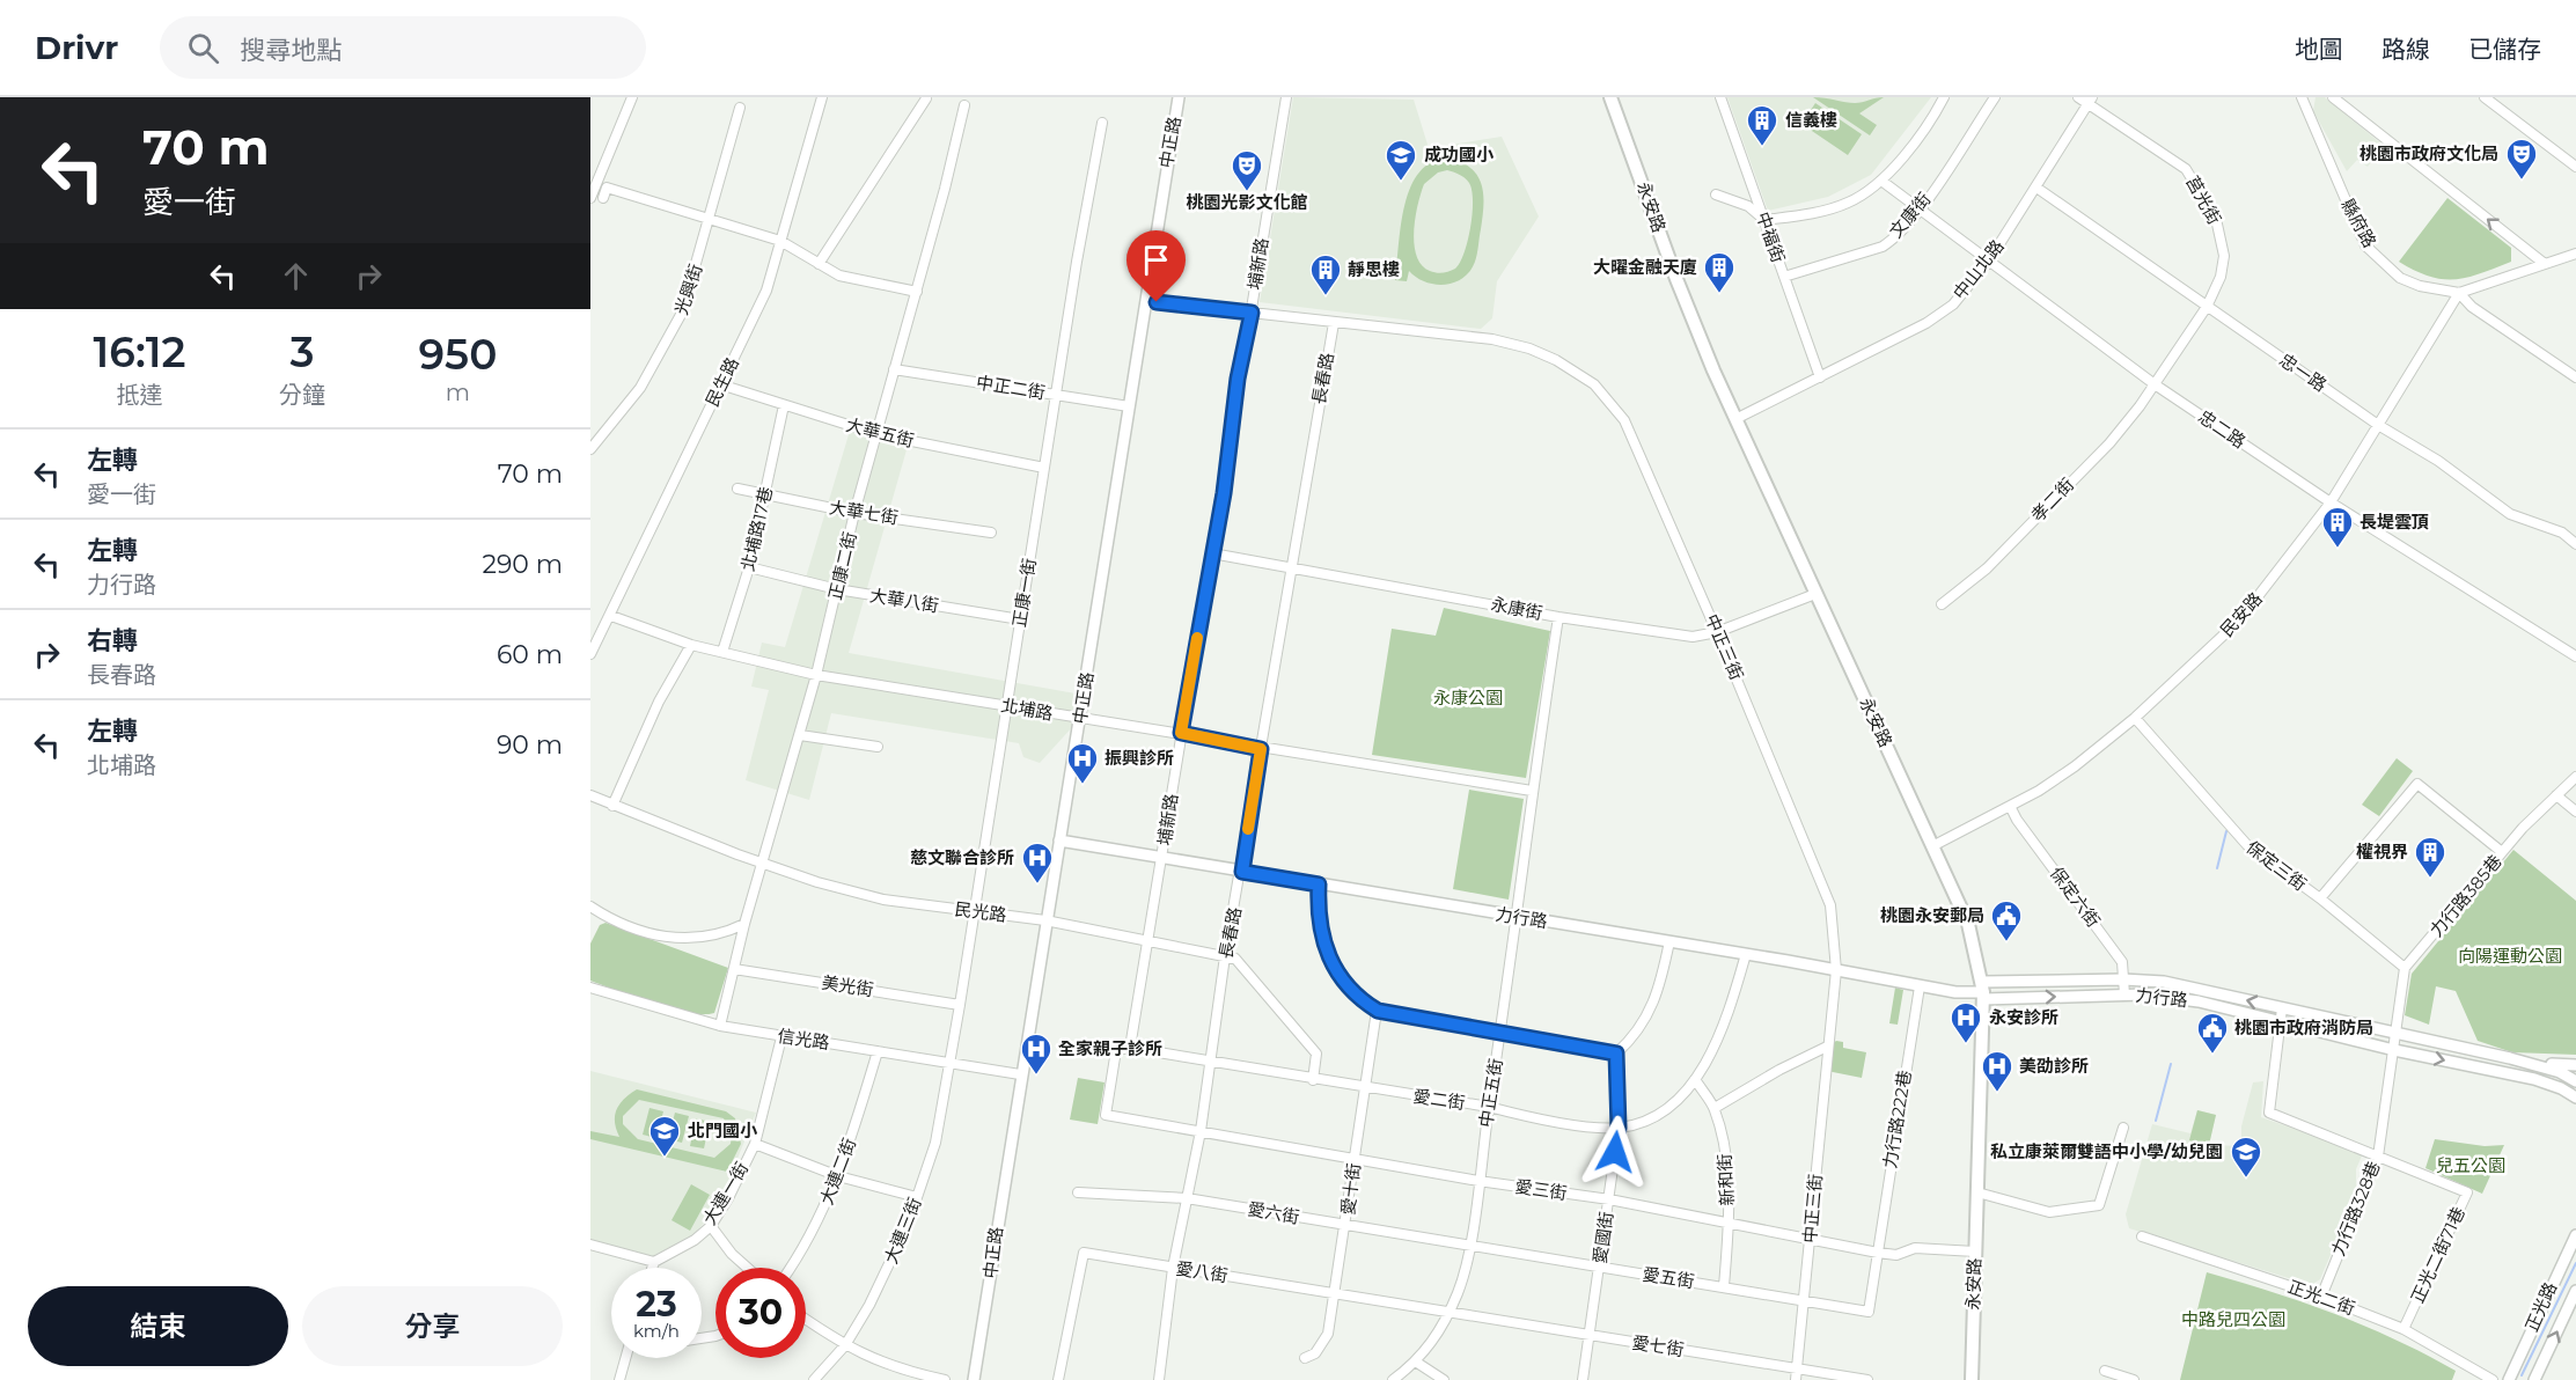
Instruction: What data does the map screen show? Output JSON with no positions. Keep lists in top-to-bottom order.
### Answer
{
  "streets": {
    "main road": ["永安路"],
    "street": [
      "中正路",
      "莒光街",
      "文康街",
      "縣府路",
      "中福街",
      "埔新路",
      "中山北路",
      "光興街",
      "忠一路",
      "長春路",
      "民生路",
      "中正二街",
      "忠二路",
      "大華五街",
      "孝二街",
      "大華七街",
      "北埔路17巷",
      "正康二街",
      "正康一街",
      "大華八街",
      "永康街",
      "民安路",
      "中正三街",
      "北埔路",
      "保定三街",
      "力行路385巷",
      "保定六街",
      "民光路",
      "力行路",
      "美光街",
      "信光路",
      "中正五街",
      "愛二街",
      "力行路222巷",
      "大連二街",
      "新和街",
      "愛十街",
      "愛三街",
      "大連一街",
      "力行路328巷",
      "愛六街",
      "大連三街",
      "愛國街",
      "正光二街71巷",
      "愛八街",
      "愛五街",
      "正光二街",
      "正光路",
      "愛七街"
    ]
  },
  "crossings": [
    ["中正路", "中正二街"],
    ["中正路", "中正三街"],
    ["中正路", "北埔路"],
    ["中正路", "民光路"],
    ["中正路", "力行路"],
    ["中正路", "信光路"],
    ["莒光街", "中山北路"],
    ["莒光街", "忠一路"],
    ["莒光街", "忠二路"],
    ["莒光街", "孝二街"],
    ["永安路", "中山北路"],
    ["永安路", "永康街"],
    ["永安路", "民安路"],
    ["永安路", "力行路"],
    ["永安路", "愛三街"],
    ["文康街", "中福街"],
    ["文康街", "忠二路"],
    ["縣府路", "民安路"],
    ["中福街", "中山北路"],
    ["埔新路", "永康街"],
    ["埔新路", "中正三街"],
    ["埔新路", "北埔路"],
    ["埔新路", "民光路"],
    ["埔新路", "力行路"],
    ["埔新路", "愛二街"],
    ["中山北路", "忠一路"],
    ["中山北路", "忠二路"],
    ["忠一路", "民安路"],
    ["長春路", "永康街"],
    ["長春路", "中正三街"],
    ["長春路", "北埔路"],
    ["長春路", "民光路"],
    ["長春路", "力行路"],
    ["長春路", "愛二街"],
    ["長春路", "愛三街"],
    ["長春路", "愛六街"],
    ["長春路", "愛八街"],
    ["民生路", "大華五街"],
    ["民生路", "北埔路"],
    ["中正二街", "正康二街"],
    ["中正二街", "正康一街"],
    ["忠二路", "孝二街"],
    ["忠二路", "民安路"],
    ["大華五街", "北埔路17巷"],
    ["大華五街", "正康二街"],
    ["大華五街", "正康一街"],
    ["大華七街", "北埔路17巷"],
    ["大華七街", "正康二街"],
    ["北埔路17巷", "大華八街"],
    ["北埔路17巷", "北埔路"],
    ["正康二街", "大華八街"],
    ["正康二街", "北埔路"],
    ["正康二街", "民光路"],
    ["正康二街", "美光街"],
    ["正康二街", "信光路"],
    ["正康一街", "大華八街"],
    ["正康一街", "北埔路"],
    ["正康一街", "民光路"],
    ["正康一街", "美光街"],
    ["正康一街", "信光路"],
    ["正康一街", "大連三街"],
    ["永康街", "中正三街"],
    ["永康街", "中正五街"],
    ["民安路", "保定三街"],
    ["民安路", "保定六街"],
    ["中正三街", "力行路"],
    ["中正三街", "愛三街"],
    ["中正三街", "愛五街"],
    ["中正三街", "愛七街"],
    ["北埔路", "中正五街"],
    ["保定三街", "力行路385巷"],
    ["保定六街", "力行路"],
    ["力行路", "中正五街"],
    ["力行路", "愛二街"],
    ["力行路", "力行路222巷"],
    ["力行路", "力行路328巷"],
    ["信光路", "大連二街"],
    ["信光路", "大連一街"],
    ["信光路", "大連三街"],
    ["中正五街", "愛二街"],
    ["中正五街", "愛三街"],
    ["中正五街", "愛六街"],
    ["中正五街", "愛八街"],
    ["中正五街", "愛五街"],
    ["中正五街", "愛七街"],
    ["愛二街", "新和街"],
    ["愛二街", "愛十街"],
    ["愛二街", "愛三街"],
    ["愛二街", "愛國街"],
    ["力行路222巷", "愛三街"],
    ["力行路222巷", "愛五街"],
    ["新和街", "愛三街"],
    ["新和街", "愛五街"],
    ["愛十街", "愛三街"],
    ["愛十街", "愛六街"],
    ["愛十街", "愛八街"],
    ["愛三街", "愛國街"],
    ["力行路328巷", "正光二街71巷"],
    ["力行路328巷", "正光二街"],
    ["愛六街", "愛五街"],
    ["愛國街", "愛五街"],
    ["愛國街", "愛七街"],
    ["正光二街71巷", "正光二街"],
    ["愛八街", "愛七街"]
  ],
  "parks": [
    "永康公園",
    "向陽運動公園",
    "兒五公園",
    "中路兒四公園"
  ],
  "places": {
    "building": [
      "信義樓",
      "大曜金融天廈",
      "靜思樓",
      "長堤雲頂",
      "權視界"
    ],
    "theatre": ["桃園市政府文化局", "桃園光影文化館"],
    "school or university": ["成功國小", "北門國小", "私立康萊爾雙語中小學/幼兒園"],
    "hospital": [
      "振興診所",
      "慈文聯合診所",
      "永安診所",
      "全家親子診所",
      "美劭診所"
    ],
    "public building": ["桃園永安郵局", "桃園市政府消防局"]
  },
  "page": {
    "header": "Drivr",
    "search": "搜尋地點",
    "nav": ["地圖", "路線", "已儲存"],
    "turn": ["70 m", "愛一街"],
    "eta": [
      "16:12",
      "抵達",
      "3",
      "分鐘",
      "950",
      "m"
    ],
    "list": [
      {
        "name": "左轉",
        "note": "愛一街",
        "value": "70 m"
      },
      {
        "name": "左轉",
        "note": "力行路",
        "value": "290 m"
      },
      {
        "name": "右轉",
        "note": "長春路",
        "value": "60 m"
      },
      {
        "name": "左轉",
        "note": "北埔路",
        "value": "90 m"
      }
    ],
    "speed": "23 km/h",
    "limit": "30",
    "buttons": ["結束", "分享"]
  }
}
